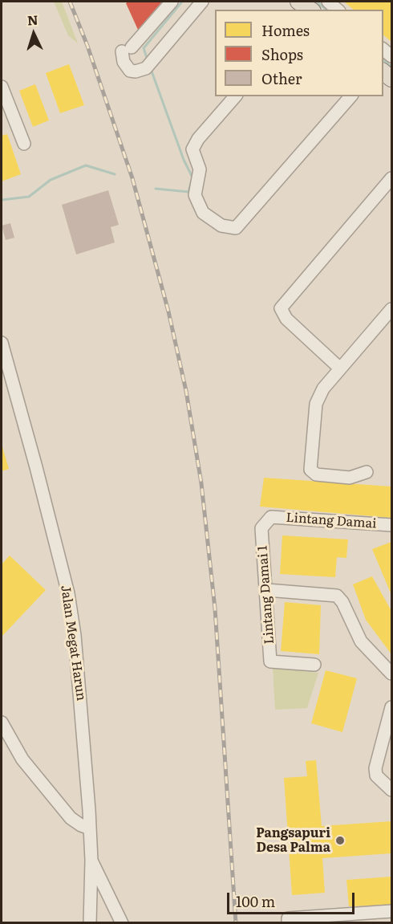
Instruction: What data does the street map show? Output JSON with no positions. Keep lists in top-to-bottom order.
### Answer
{
  "streets": {
    "street": ["Lintang Damai", "Lintang Damai 1", "Jalan Megat Harun"]
  },
  "crossings": [
    ["Lintang Damai", "Lintang Damai 1"]
  ],
  "places": ["Pangsapuri Desa Palma"],
  "legend": ["Homes", "Shops", "Other"],
  "scale_bar": "100 m",
  "north": "top"
}
